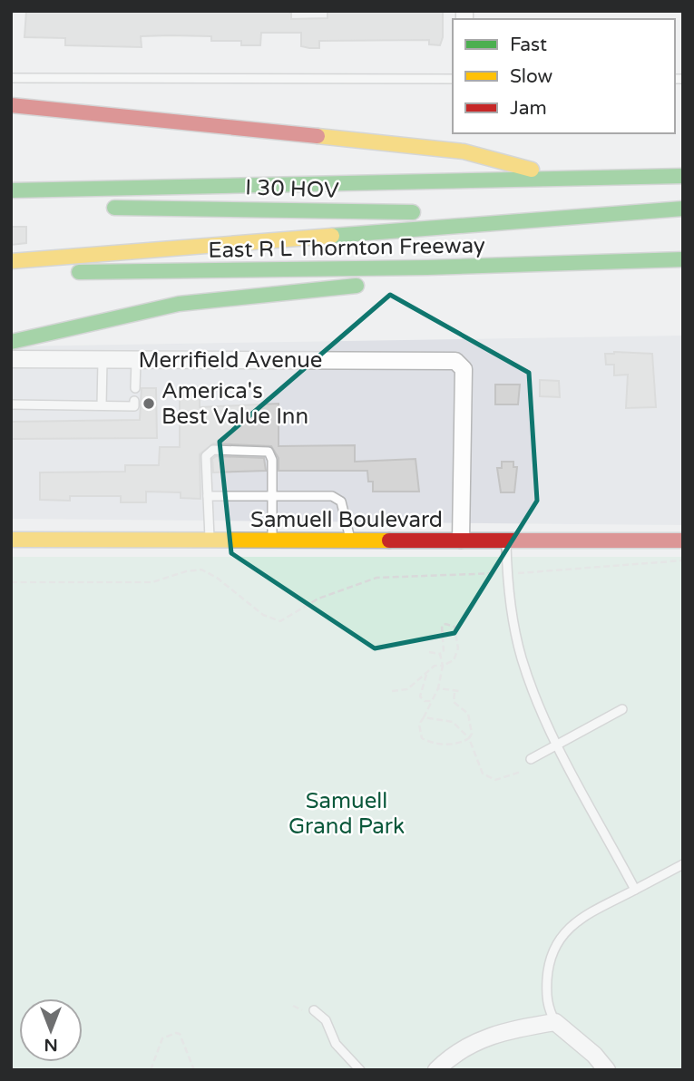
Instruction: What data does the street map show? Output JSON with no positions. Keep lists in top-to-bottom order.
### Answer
{
  "streets": {
    "main road": ["I 30 HOV", "East R L Thornton Freeway", "Samuell Boulevard"],
    "street": ["Merrifield Avenue"]
  },
  "crossings": [
    ["Merrifield Avenue", "Samuell Boulevard"]
  ],
  "parks": ["Samuell Grand Park"],
  "places": ["America's Best Value Inn"],
  "legend": ["Fast", "Slow", "Jam"],
  "north": "bottom"
}
